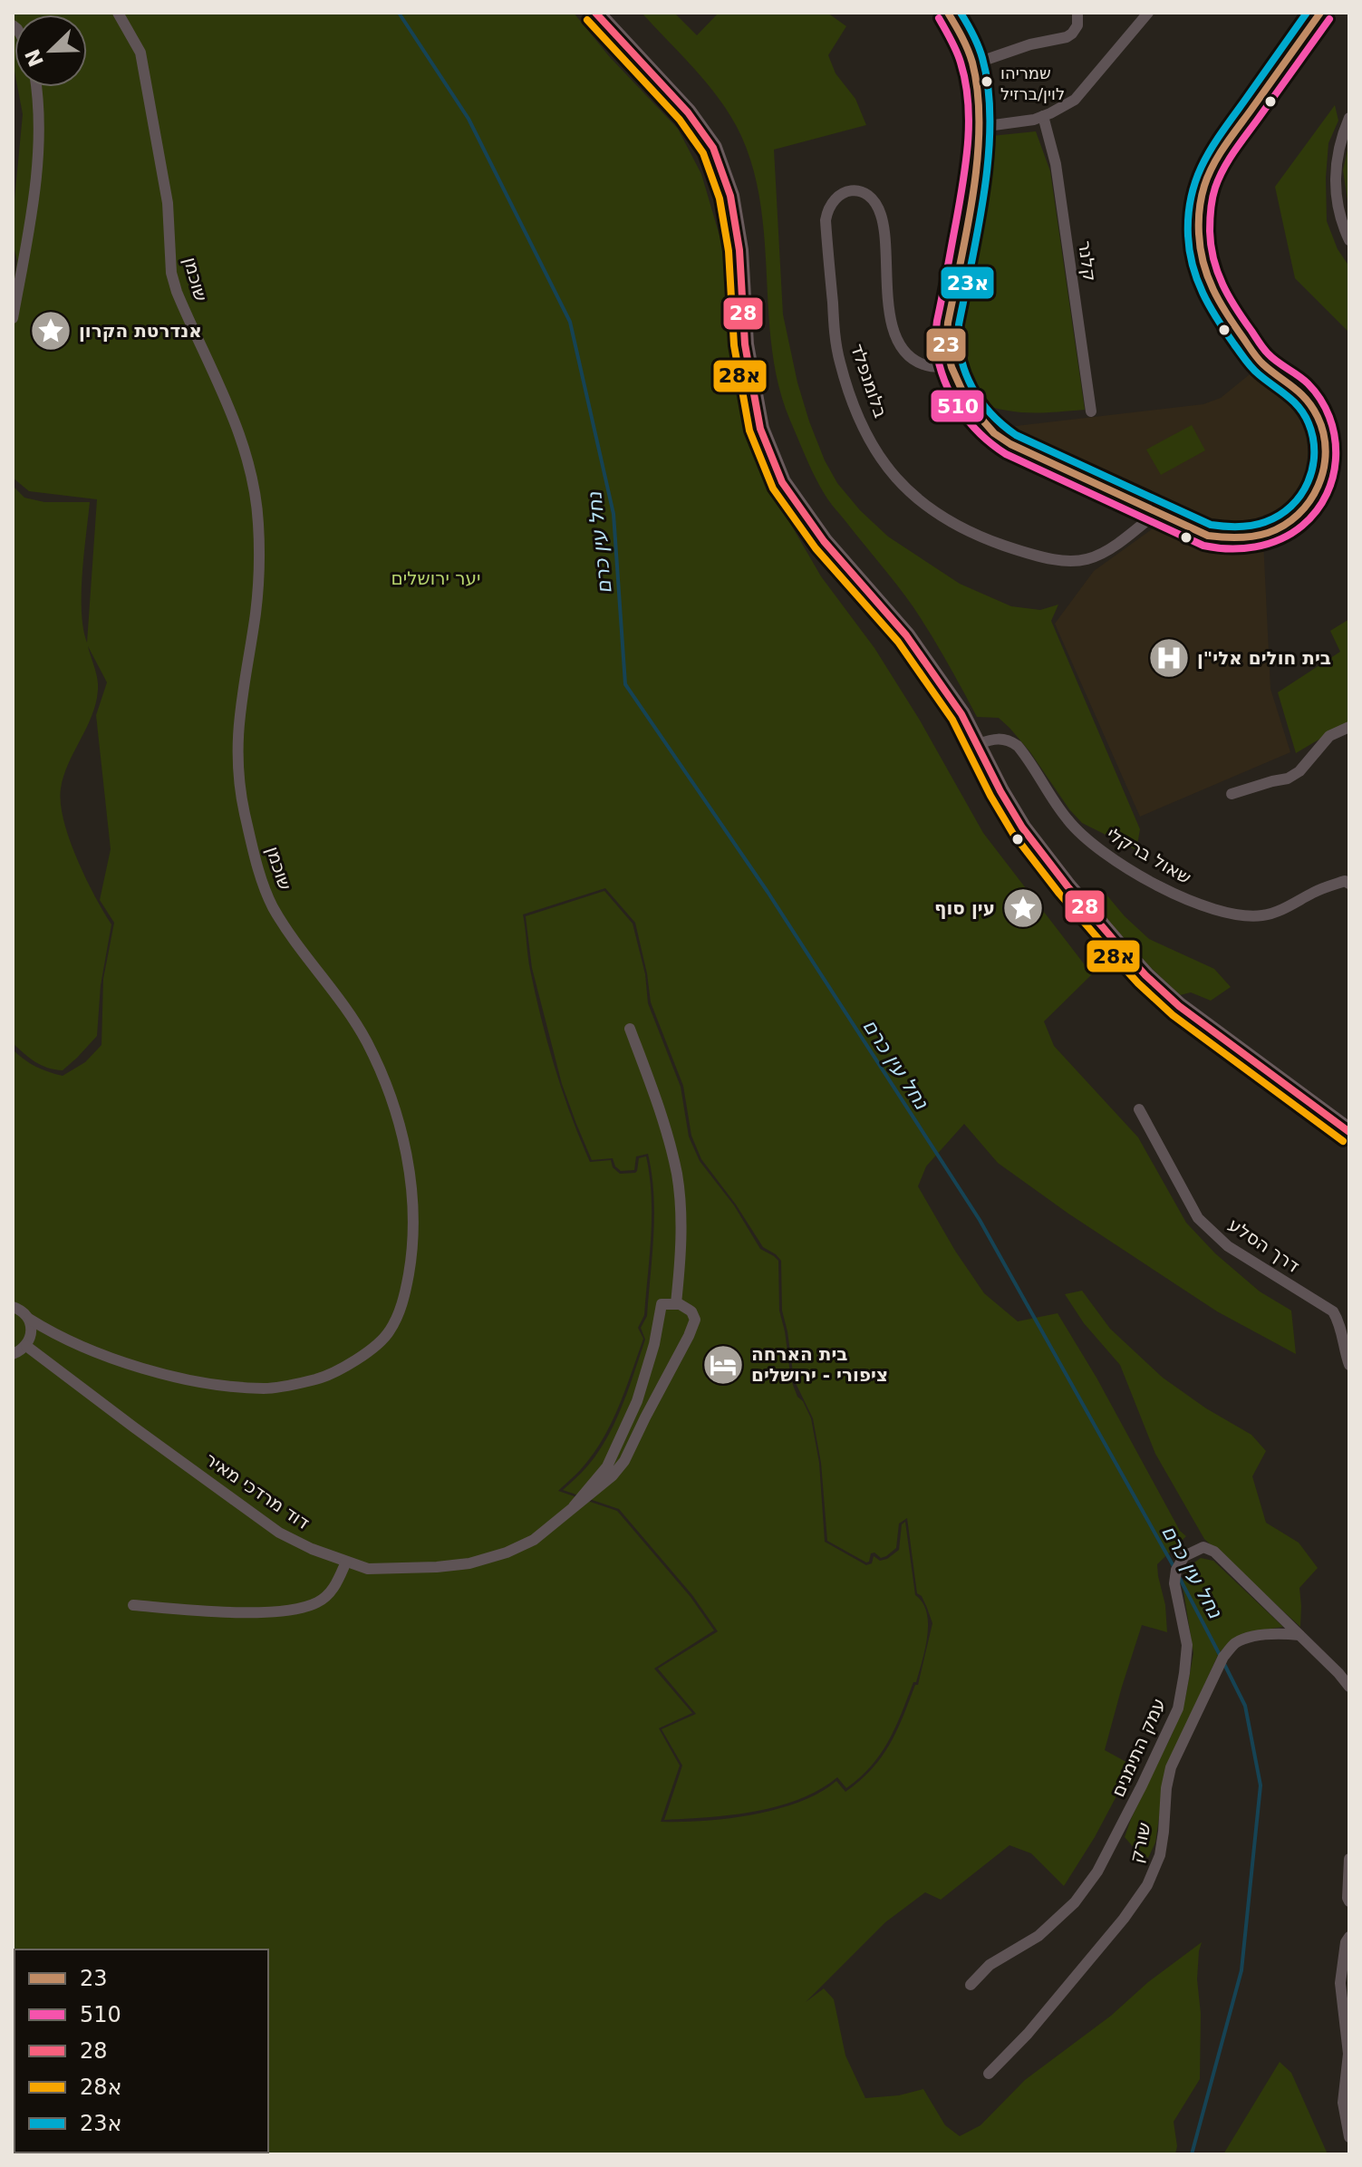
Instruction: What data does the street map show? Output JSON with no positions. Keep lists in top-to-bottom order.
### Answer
{
  "streets": {
    "street": [
      "קלנר",
      "שוכמן",
      "בלומנפלד",
      "שאול ברקלי",
      "דרך הסלע",
      "דוד מרדכי מאיר",
      "עמק התימנים",
      "שורק"
    ]
  },
  "crossings": [
    ["עמק התימנים", "שורק"]
  ],
  "water": ["נחל עין כרם"],
  "parks": ["יער ירושלים"],
  "places": {
    "other": ["שמריהו לוין/ברזיל"],
    "place": ["אנדרטת הקרון", "עין סוף"],
    "hospital": ["בית חולים אלי\"ן"],
    "hotel": ["בית הארחה ציפורי - ירושלים"]
  },
  "lines": [
    "transit line 23",
    "transit line 28",
    "transit line 23א",
    "transit line 510",
    "transit line 28א"
  ],
  "legend": [
    "23",
    "510",
    "28",
    "28א",
    "23א"
  ],
  "north": "bottom left"
}
